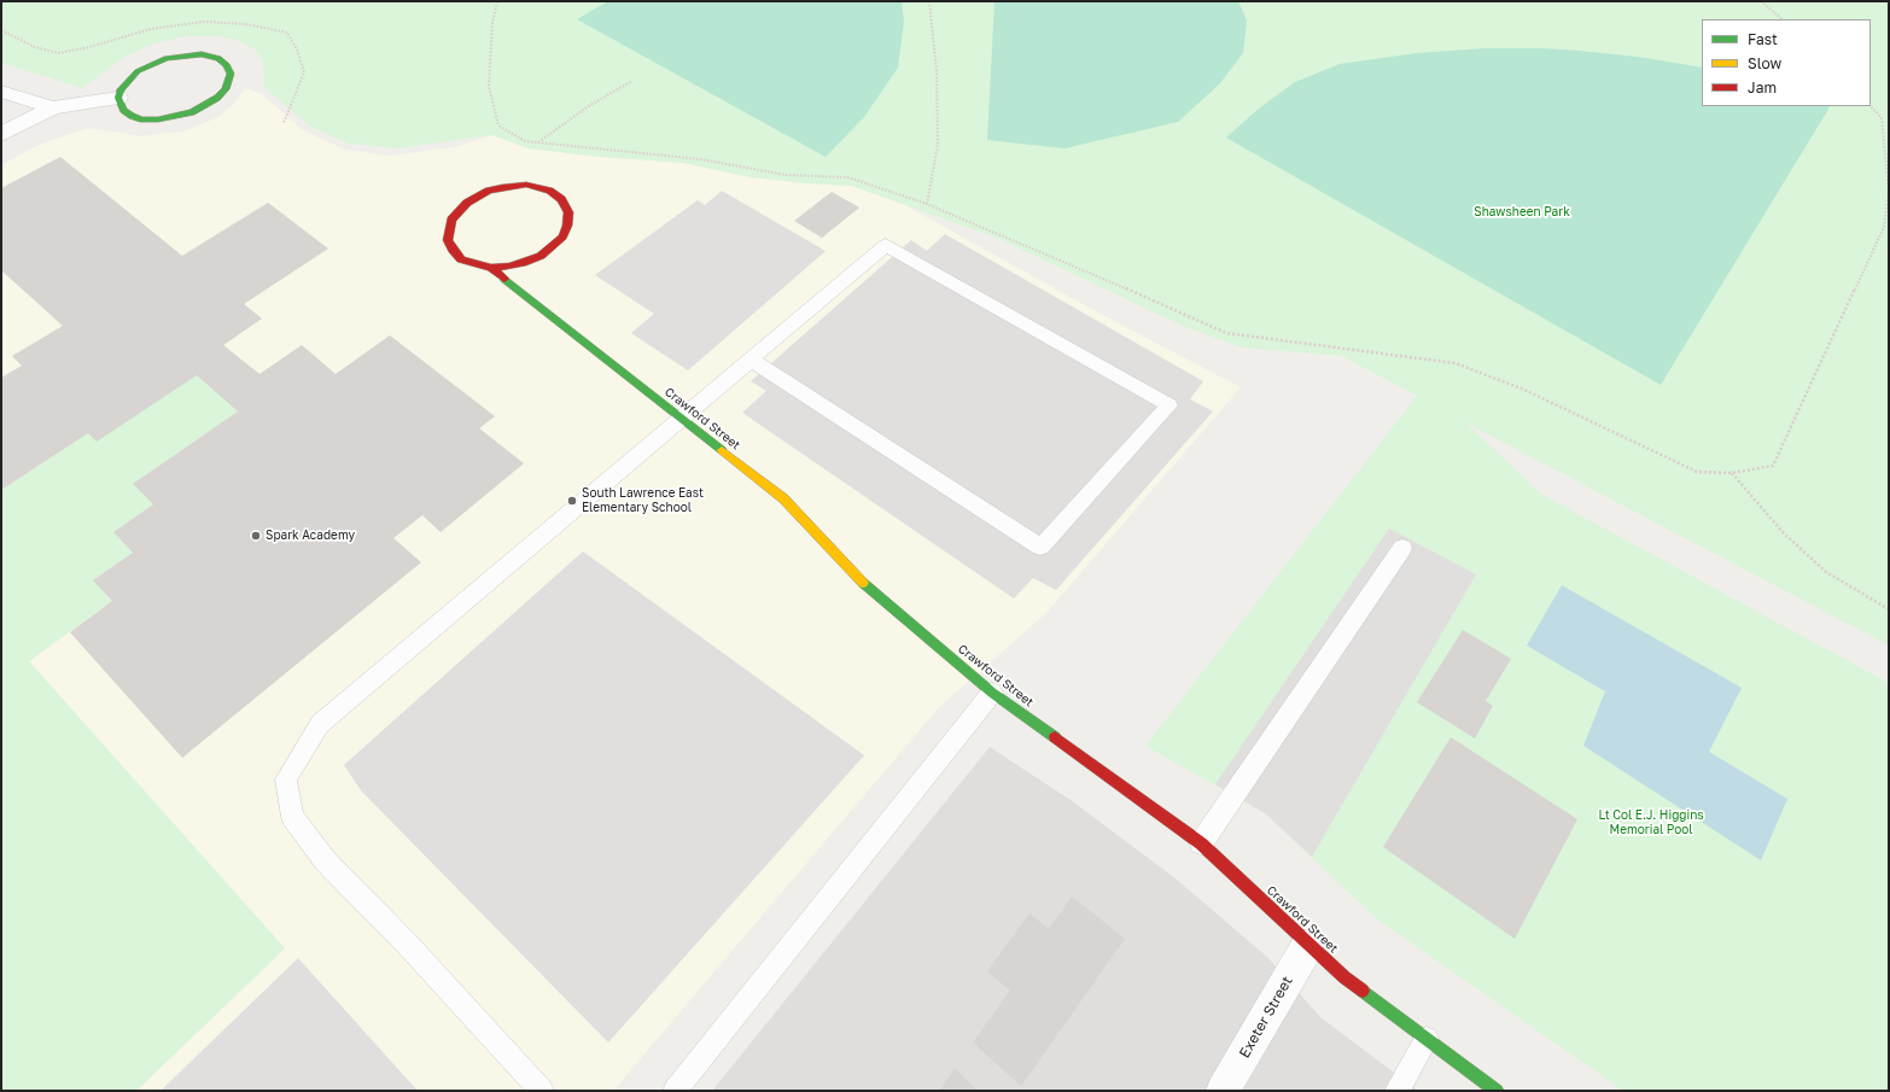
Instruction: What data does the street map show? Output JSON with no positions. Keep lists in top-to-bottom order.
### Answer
{
  "streets": {
    "street": ["Crawford Street", "Exeter Street"]
  },
  "crossings": [
    ["Crawford Street", "Exeter Street"]
  ],
  "parks": ["Shawsheen Park", "Lt Col E.J. Higgins Memorial Pool"],
  "places": ["South Lawrence East Elementary School", "Spark Academy"],
  "legend": ["Fast", "Slow", "Jam"]
}
